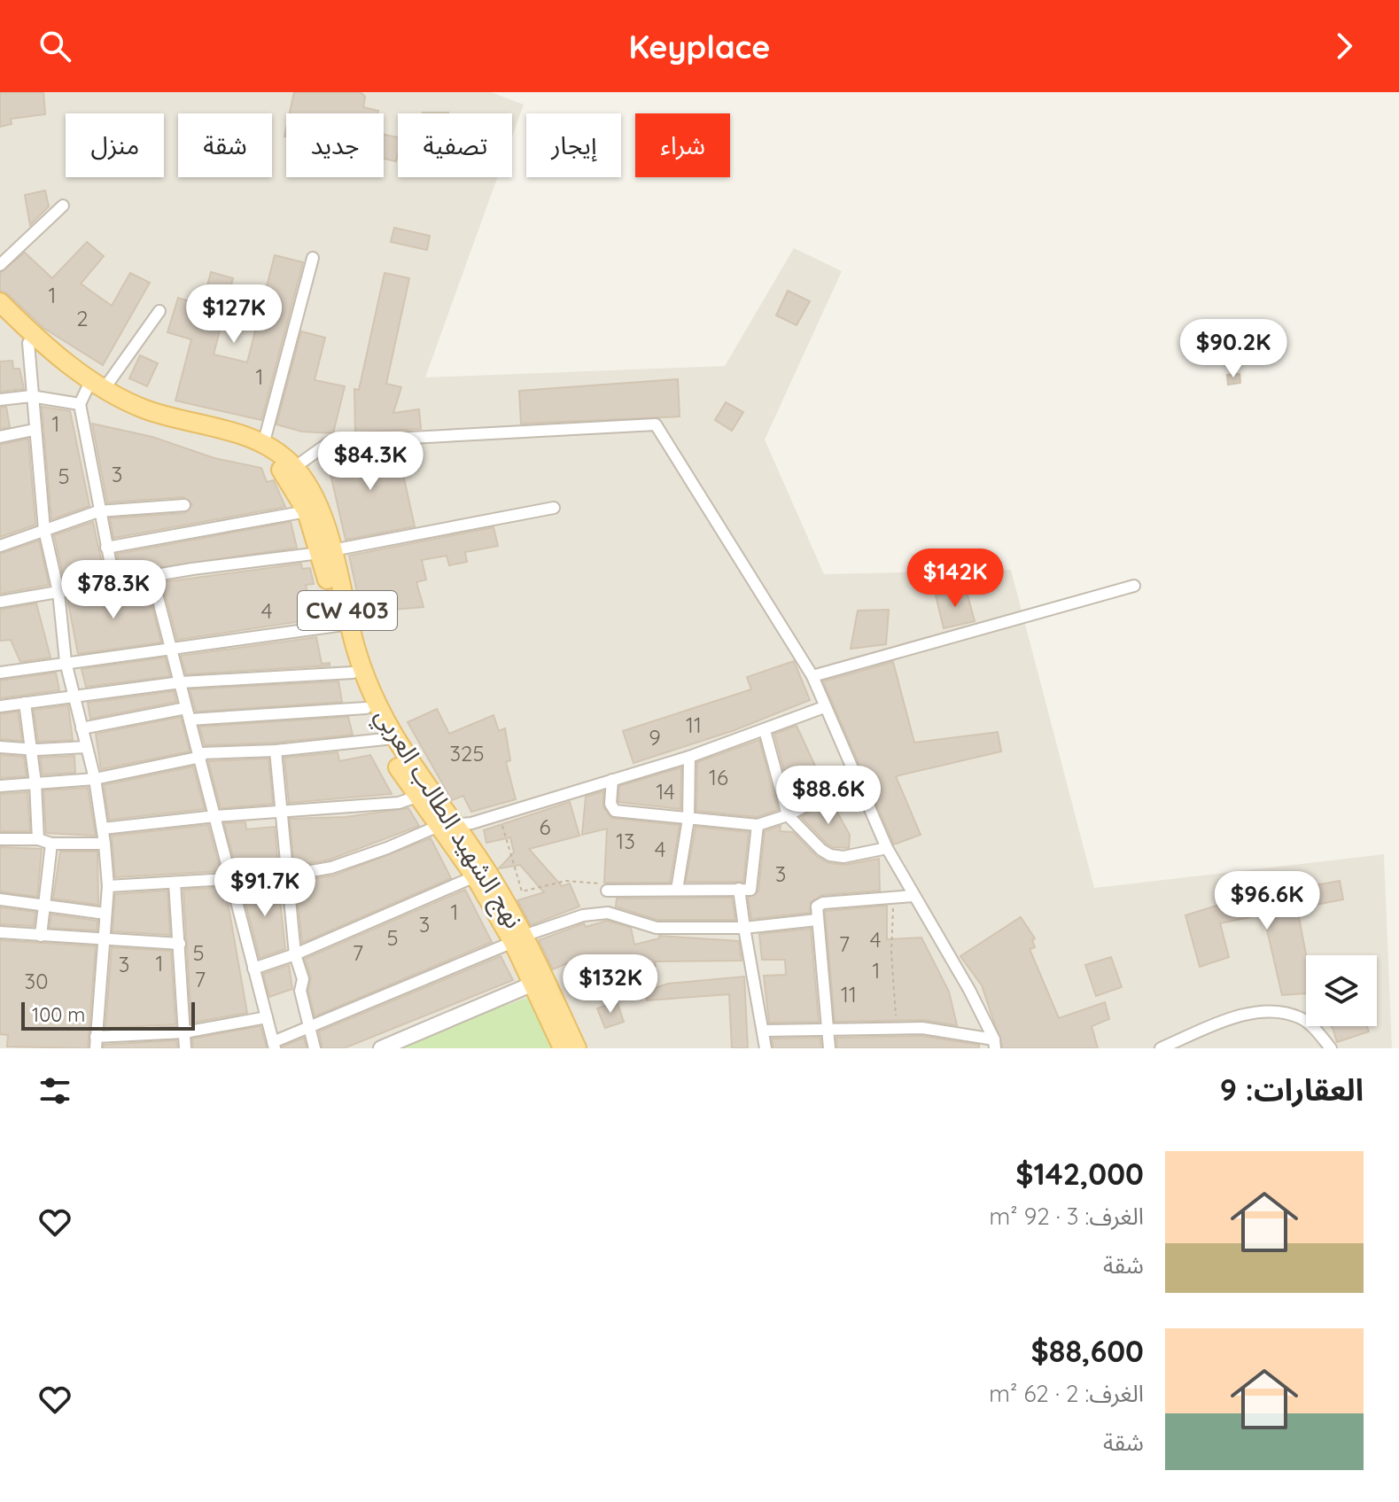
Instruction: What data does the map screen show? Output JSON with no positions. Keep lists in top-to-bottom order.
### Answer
{
  "streets": {
    "main road": ["CW 403", "نهج الشهيد الطالب العربي"]
  },
  "house_numbers": [
    "1",
    "2",
    "1",
    "1",
    "3",
    "5",
    "4",
    "11",
    "9",
    "325",
    "16",
    "14",
    "6",
    "13",
    "4",
    "3",
    "1",
    "3",
    "5",
    "4",
    "7",
    "5",
    "7",
    "1",
    "3",
    "1",
    "7",
    "30",
    "11"
  ],
  "scale_bar": "100 m",
  "page": {
    "header": "Keyplace",
    "chip": [
      "شراء",
      "إيجار",
      "تصفية",
      "جديد",
      "شقة",
      "منزل"
    ],
    "price": [
      "$127K",
      "$90.2K",
      "$84.3K",
      "$142K",
      "$78.3K",
      "$88.6K",
      "$91.7K",
      "$96.6K",
      "$132K"
    ],
    "scale": "100 m",
    "heading": "العقارات: 9",
    "list": [
      {
        "name": "$142,000",
        "note": "الغرف: 3 · 92 m² · شقة"
      },
      {
        "name": "$88,600",
        "note": "الغرف: 2 · 62 m² · شقة"
      }
    ]
  }
}
